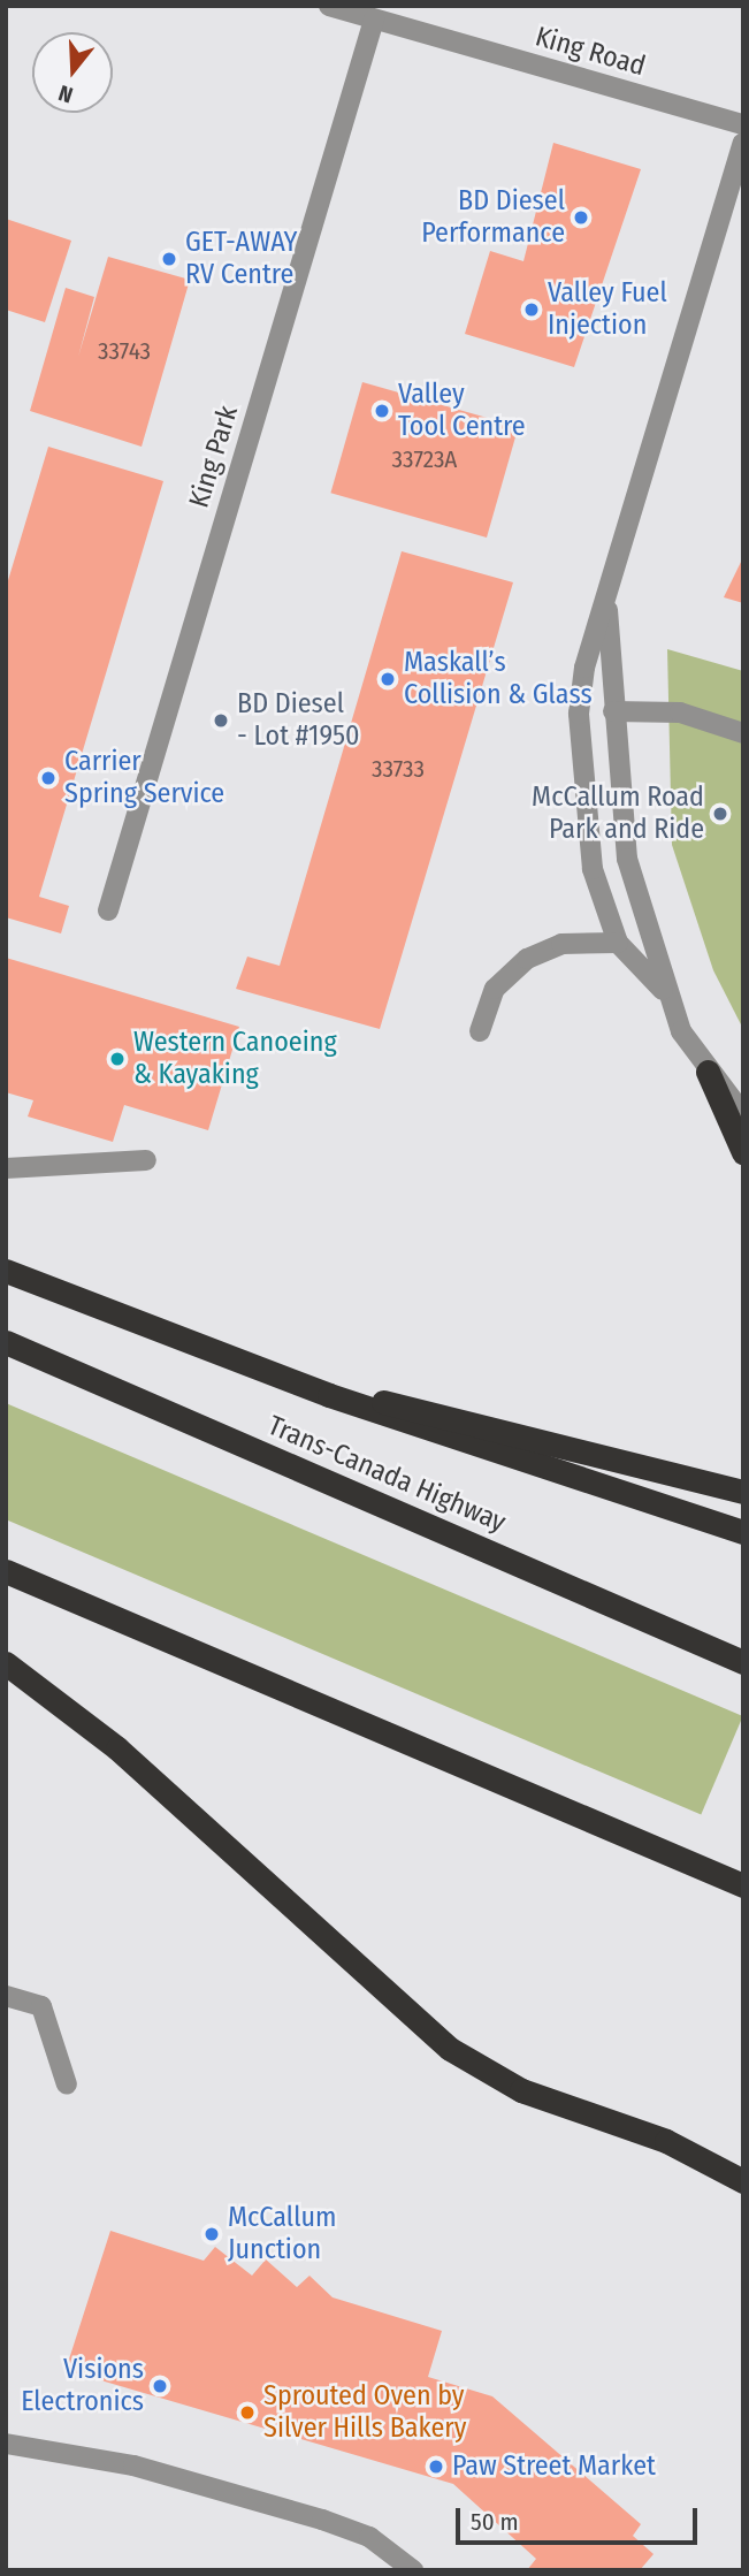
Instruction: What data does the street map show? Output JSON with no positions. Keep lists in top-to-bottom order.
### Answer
{
  "streets": {
    "highway": ["Trans-Canada Highway"],
    "street": ["King Road", "King Park"]
  },
  "crossings": [
    ["King Road", "King Park"]
  ],
  "places": [
    "BD Diesel Performance",
    "GET-AWAY RV Centre",
    "Valley Fuel Injection",
    "Valley Tool Centre",
    "Maskall’s Collision & Glass",
    "BD Diesel - Lot #1950",
    "Carrier Spring Service",
    "McCallum Road Park and Ride",
    "Western Canoeing & Kayaking",
    "McCallum Junction",
    "Visions Electronics",
    "Sprouted Oven by Silver Hills Bakery",
    "Paw Street Market"
  ],
  "house_numbers": ["33743", "33723A", "33733"],
  "scale_bar": "50 m",
  "north": "bottom"
}
